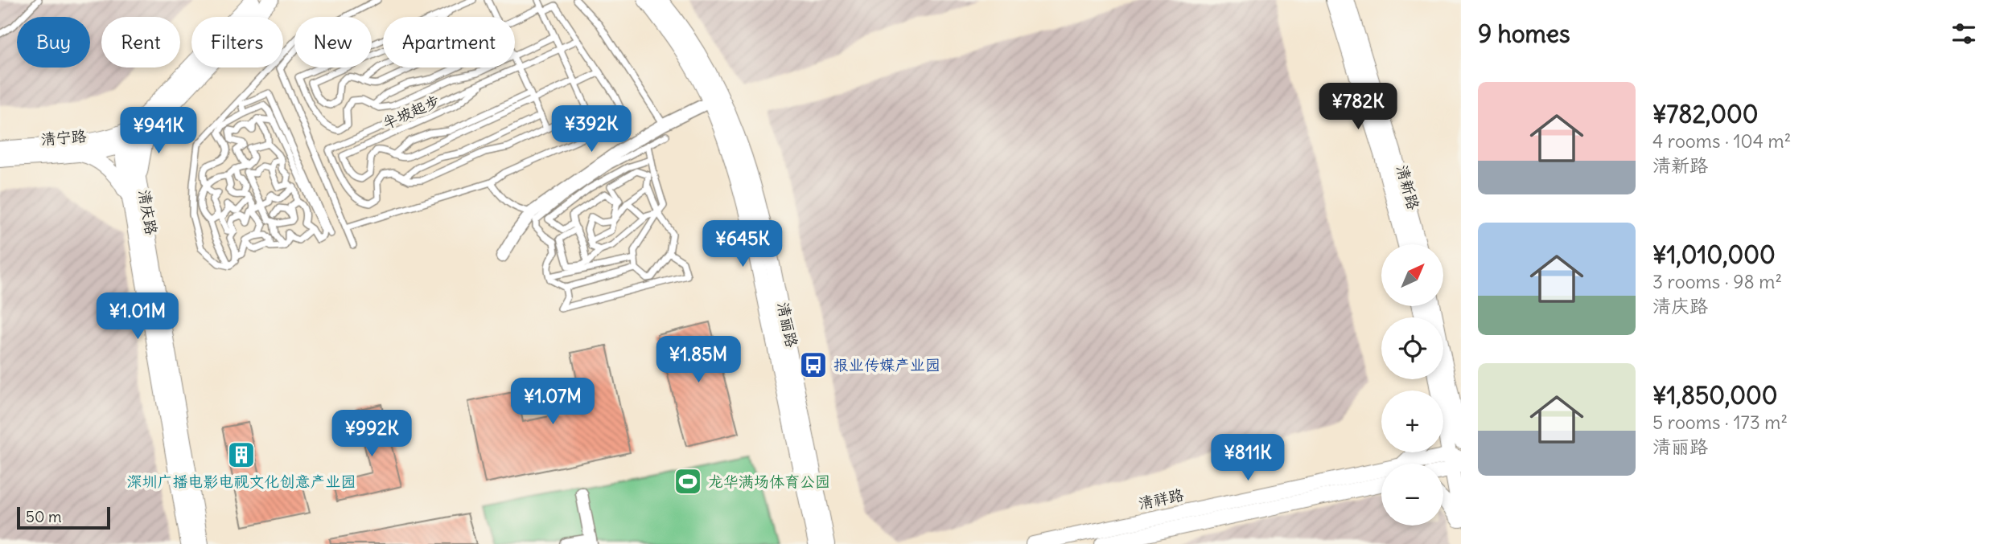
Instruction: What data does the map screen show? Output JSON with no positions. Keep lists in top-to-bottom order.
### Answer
{
  "streets": {
    "street": [
      "清宁路",
      "清新路",
      "清庆路",
      "清丽路",
      "清祥路"
    ],
    "lane": ["半坡起步"]
  },
  "crossings": [
    ["清宁路", "清庆路"]
  ],
  "places": {
    "bus stop": ["报业传媒产业园"],
    "building": ["深圳广播电影电视文化创意产业园"],
    "sports": ["龙华满场体育公园"]
  },
  "scale_bar": "50 m",
  "north": "top right",
  "page": {
    "heading": "9 homes",
    "chip": [
      "Buy",
      "Rent",
      "Filters",
      "New",
      "Apartment"
    ],
    "list": [
      {
        "name": "¥782,000",
        "note": "4 rooms · 104 m² · 清新路"
      },
      {
        "name": "¥1,010,000",
        "note": "3 rooms · 98 m² · 清庆路"
      },
      {
        "name": "¥1,850,000",
        "note": "5 rooms · 173 m² · 清丽路"
      }
    ],
    "price": [
      "¥782K",
      "¥392K",
      "¥941K",
      "¥645K",
      "¥1.01M",
      "¥1.85M",
      "¥1.07M",
      "¥992K",
      "¥811K"
    ],
    "map_buttons": ["+", "−"],
    "scale": "50 m"
  }
}
